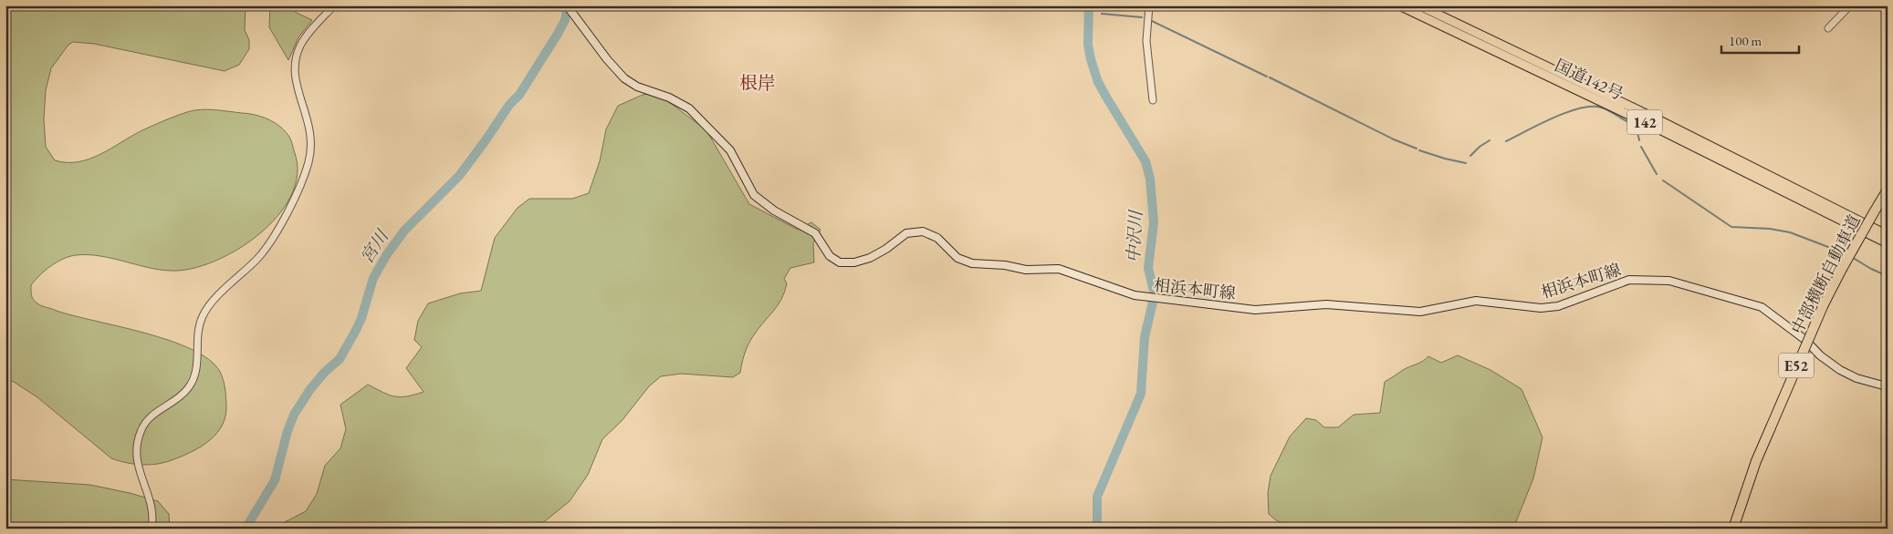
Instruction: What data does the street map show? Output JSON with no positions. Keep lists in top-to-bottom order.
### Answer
{
  "streets": {
    "highway": [
      "国道142号",
      "142",
      "中部横断自動車道",
      "E52"
    ],
    "main road": ["相浜本町線"]
  },
  "districts": ["根岸"],
  "water": ["中沢川", "宮川"],
  "scale_bar": "100 m"
}
